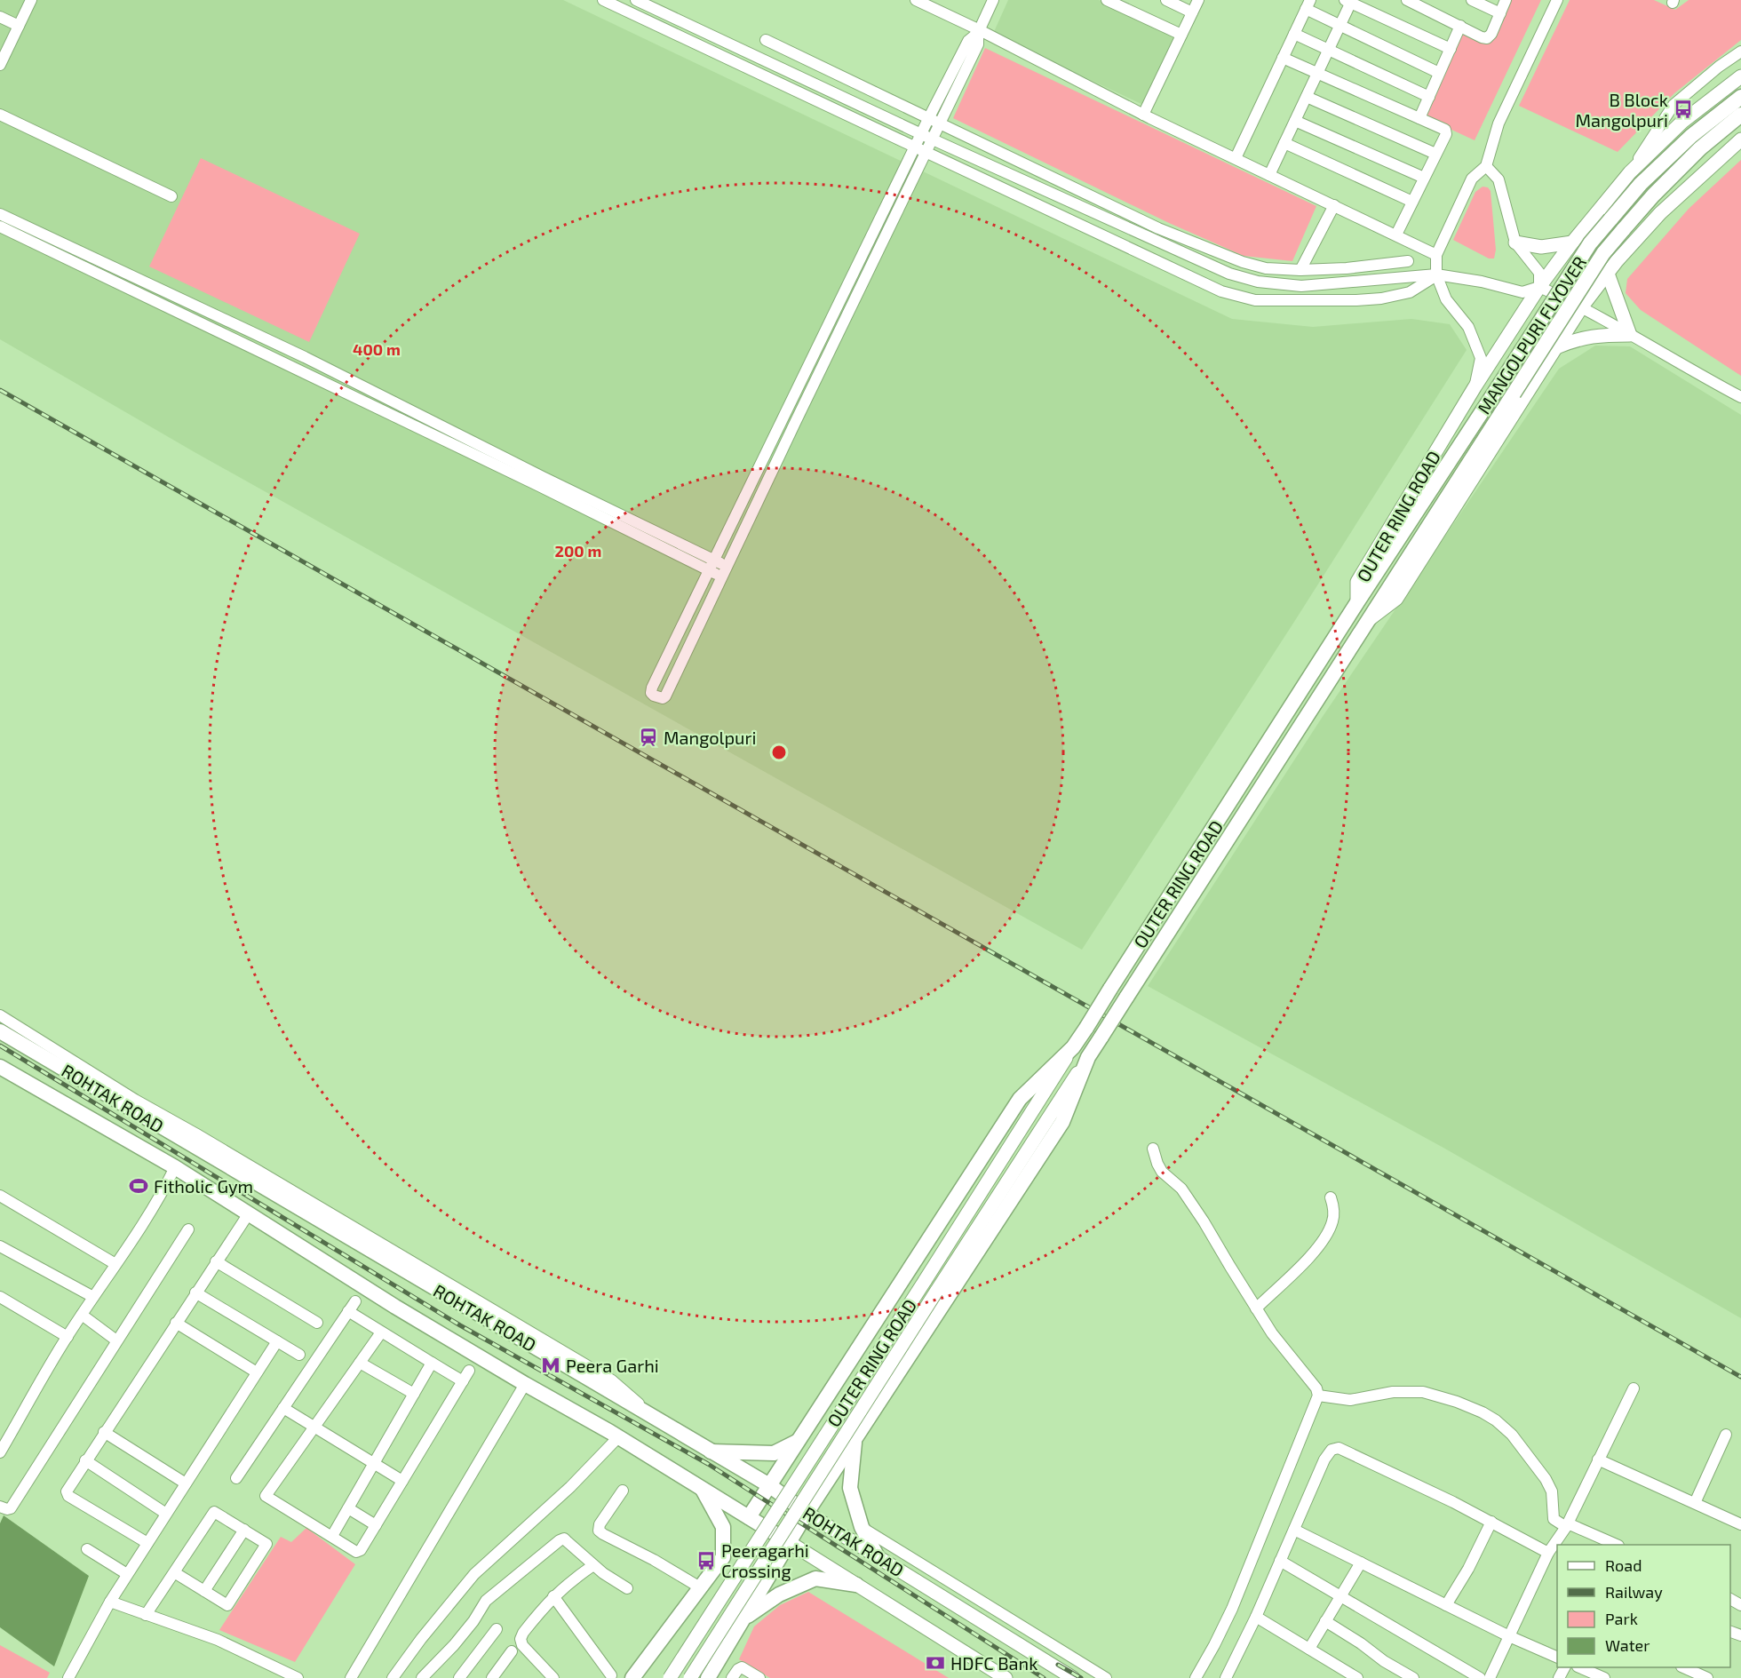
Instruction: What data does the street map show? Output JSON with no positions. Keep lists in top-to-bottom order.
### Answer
{
  "streets": {
    "highway": ["MANGOLPURI FLYOVER", "OUTER RING ROAD", "ROHTAK ROAD"]
  },
  "crossings": [
    ["MANGOLPURI FLYOVER", "OUTER RING ROAD"],
    ["OUTER RING ROAD", "ROHTAK ROAD"]
  ],
  "places": {
    "bus stop": ["B Block Mangolpuri", "Peeragarhi Crossing"],
    "station": ["Mangolpuri"],
    "sports": ["Fitholic Gym"],
    "metro station": ["Peera Garhi"],
    "bank": ["HDFC Bank"]
  },
  "legend": [
    "Road",
    "Railway",
    "Park",
    "Water"
  ],
  "rings": ["400 m", "200 m"]
}
